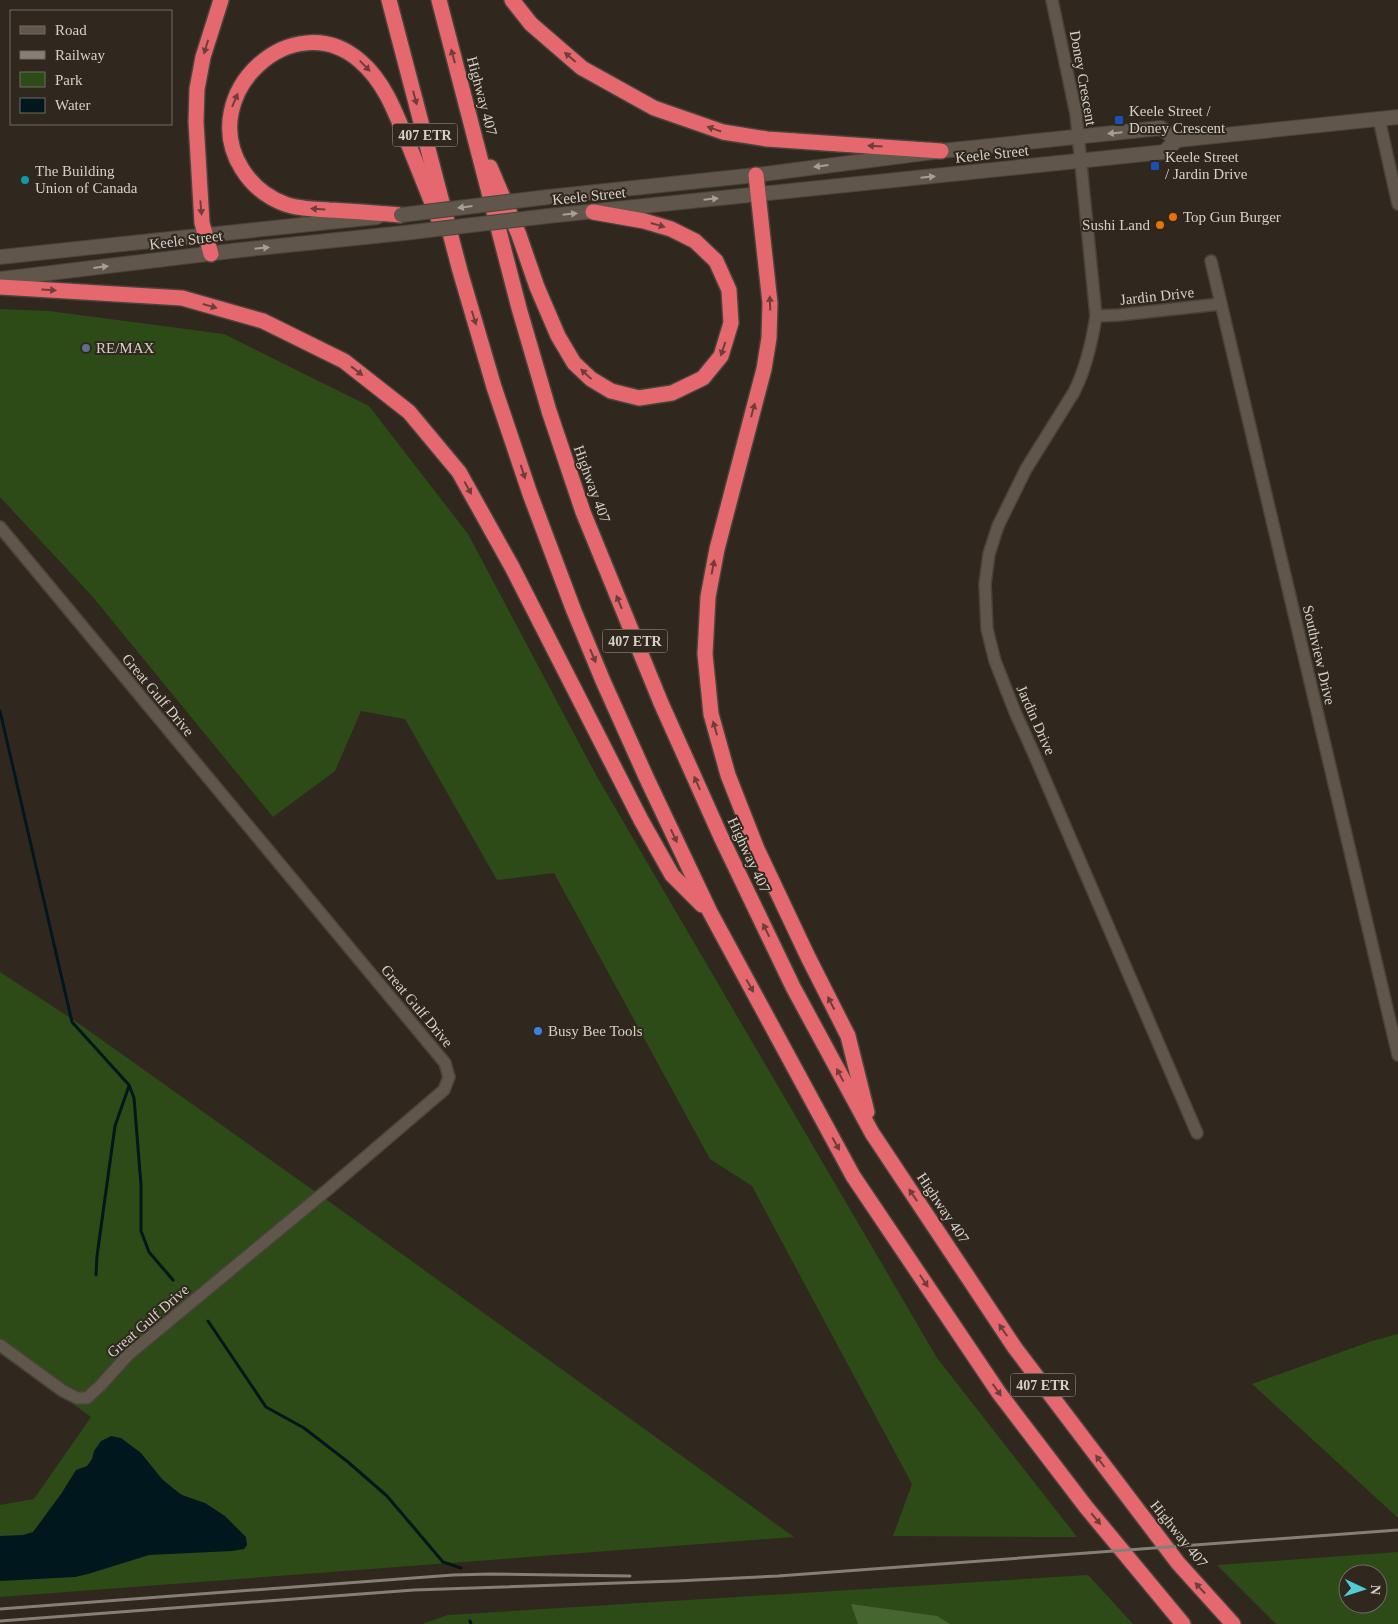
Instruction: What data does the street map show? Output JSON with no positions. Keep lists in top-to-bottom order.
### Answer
{
  "streets": {
    "highway": ["Highway 407", "407 ETR"],
    "main road": ["Keele Street"],
    "street": [
      "Doney Crescent",
      "Jardin Drive",
      "Southview Drive",
      "Great Gulf Drive"
    ]
  },
  "crossings": [
    ["Doney Crescent", "Keele Street"],
    ["Doney Crescent", "Jardin Drive"],
    ["Keele Street", "Jardin Drive"],
    ["Jardin Drive", "Southview Drive"]
  ],
  "places": {
    "transit": ["Keele Street / Doney Crescent", "Keele Street / Jardin Drive"],
    "other": [
      "The Building Union of Canada",
      "Top Gun Burger",
      "Sushi Land",
      "RE/MAX",
      "Busy Bee Tools"
    ]
  },
  "legend": [
    "Road",
    "Railway",
    "Park",
    "Water"
  ],
  "north": "right"
}
